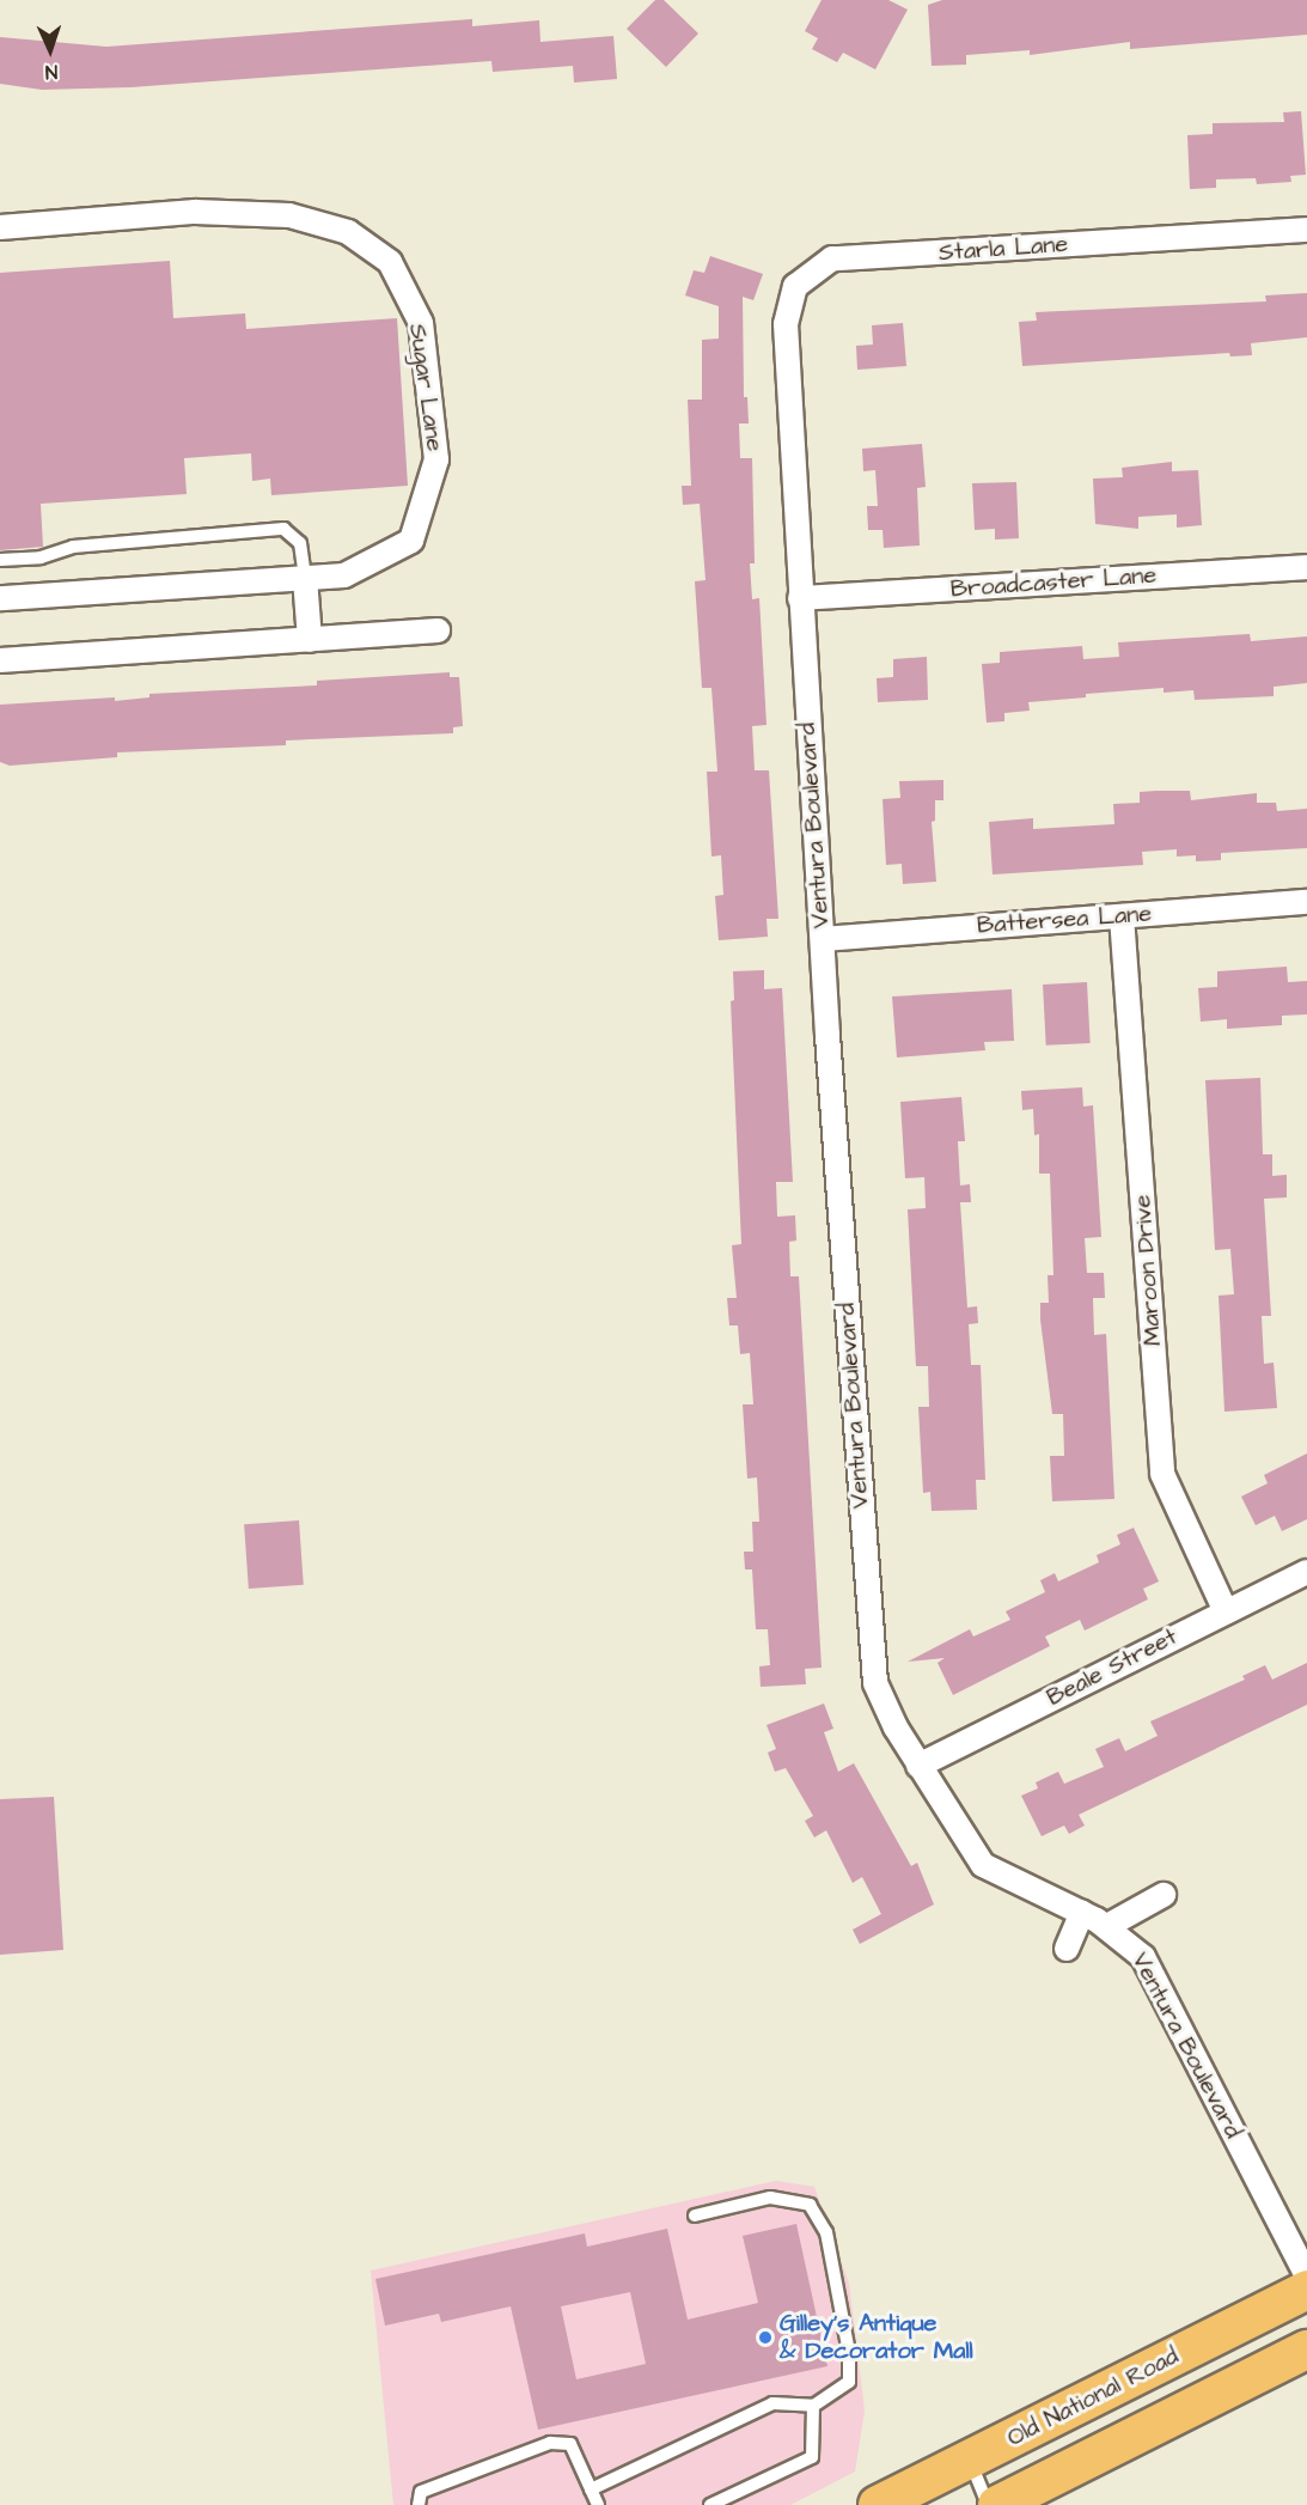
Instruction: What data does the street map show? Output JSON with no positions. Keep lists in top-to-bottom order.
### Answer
{
  "streets": {
    "main road": ["Old National Road"],
    "street": [
      "Starla Lane",
      "Sugar Lane",
      "Broadcaster Lane",
      "Ventura Boulevard",
      "Battersea Lane",
      "Maroon Drive",
      "Beale Street"
    ]
  },
  "crossings": [
    ["Starla Lane", "Ventura Boulevard"],
    ["Broadcaster Lane", "Ventura Boulevard"],
    ["Ventura Boulevard", "Battersea Lane"],
    ["Ventura Boulevard", "Beale Street"],
    ["Battersea Lane", "Maroon Drive"],
    ["Maroon Drive", "Beale Street"]
  ],
  "places": ["Gilley's Antique & Decorator Mall"],
  "north": "bottom"
}
